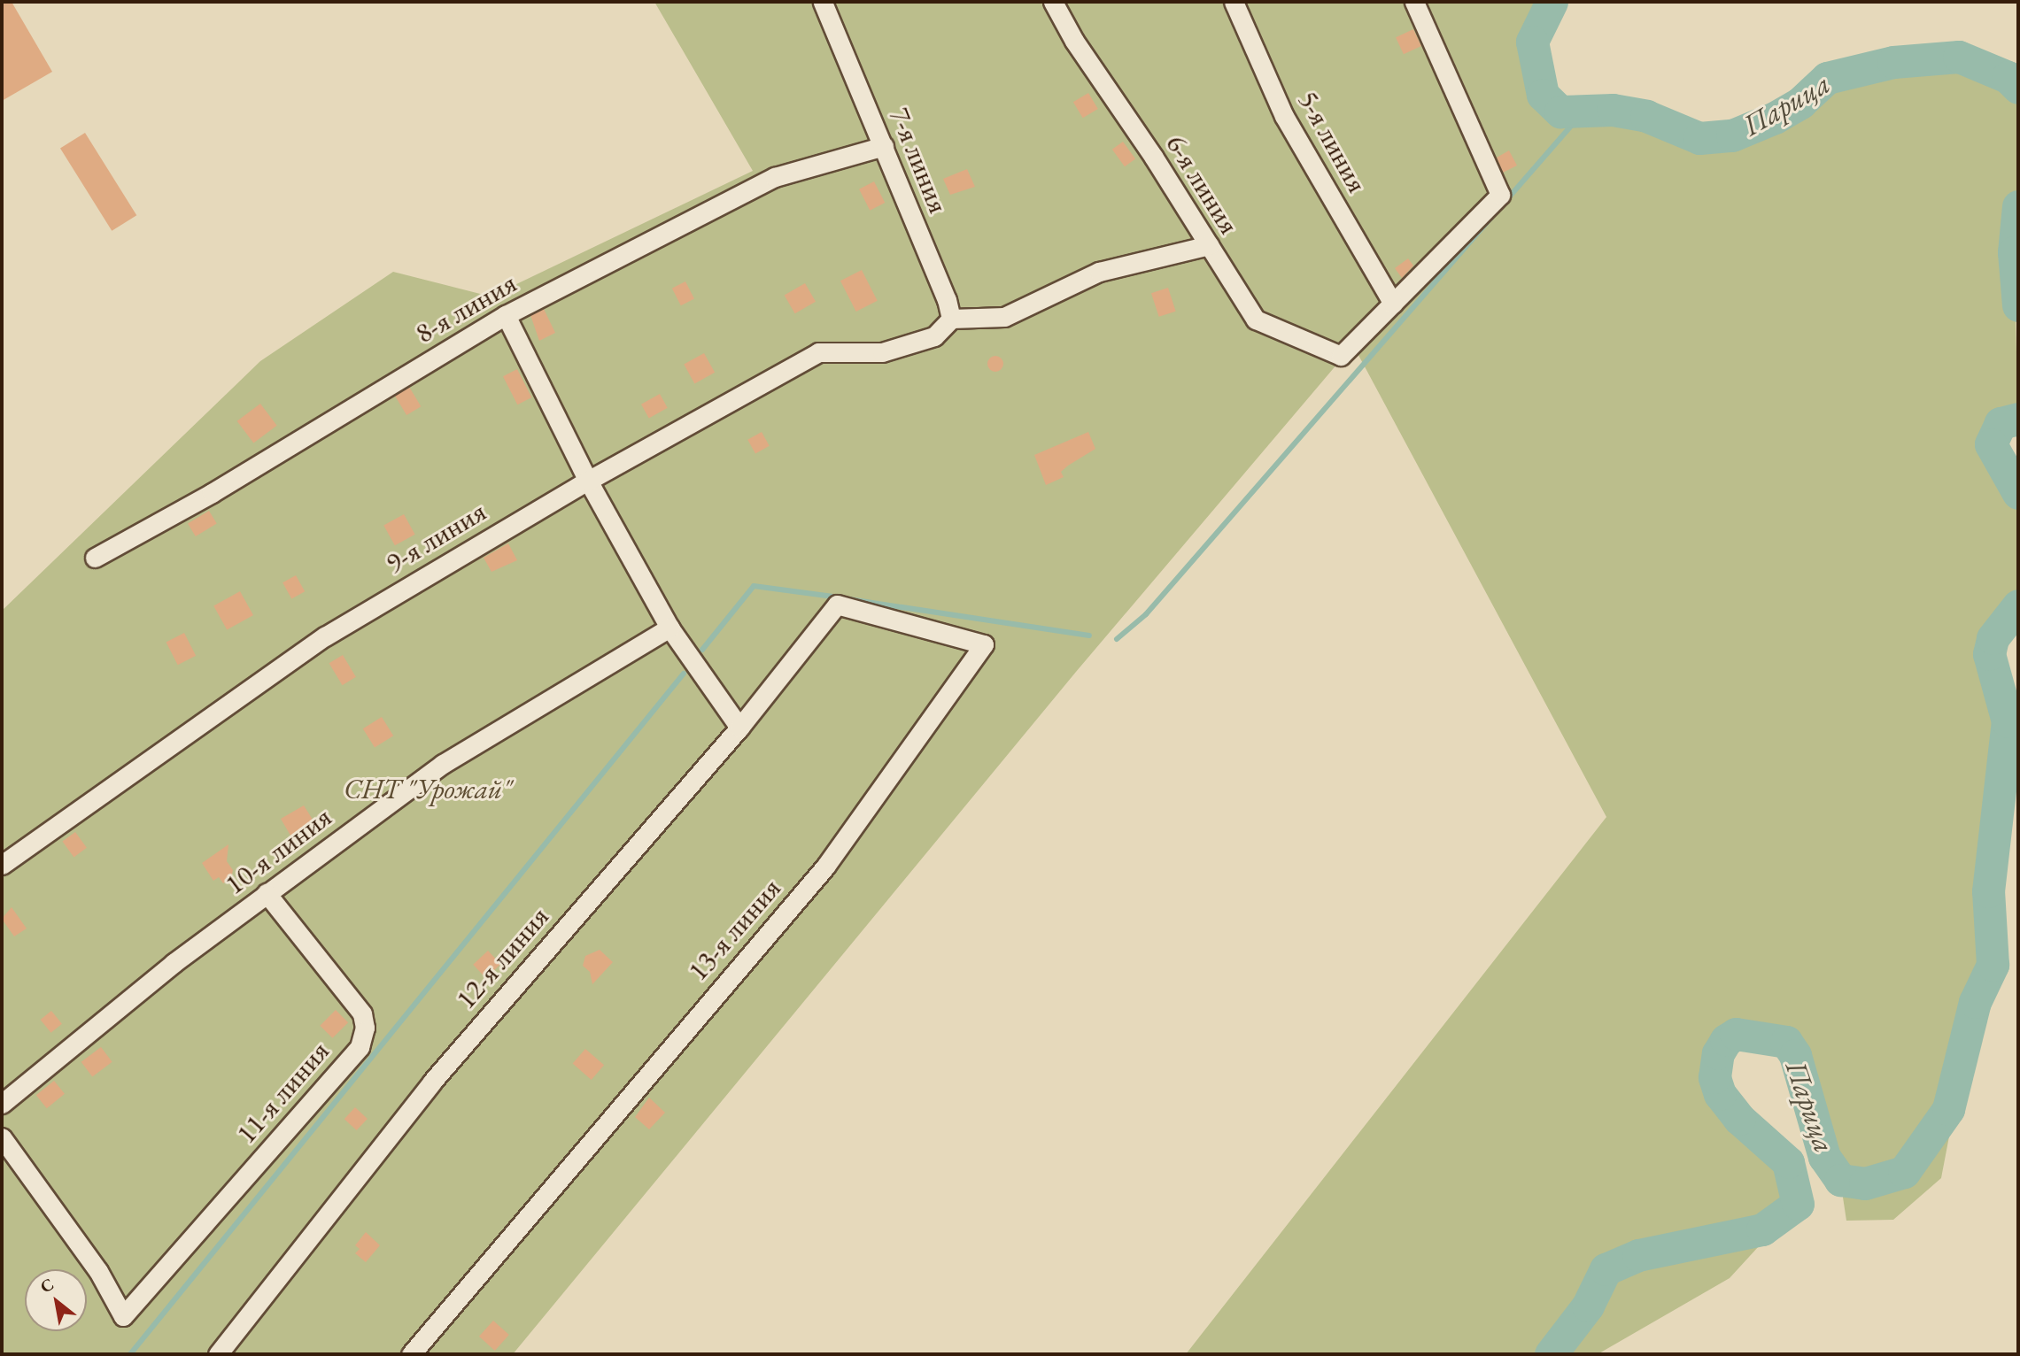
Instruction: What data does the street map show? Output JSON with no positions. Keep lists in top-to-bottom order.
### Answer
{
  "streets": {
    "street": [
      "5-я линия",
      "7-я линия",
      "6-я линия",
      "8-я линия",
      "9-я линия",
      "10-я линия",
      "13-я линия",
      "12-я линия",
      "11-я линия"
    ]
  },
  "crossings": [
    ["5-я линия", "6-я линия"],
    ["7-я линия", "8-я линия"],
    ["7-я линия", "9-я линия"],
    ["10-я линия", "11-я линия"],
    ["13-я линия", "12-я линия"]
  ],
  "water": ["Парица"],
  "parks": ["СНТ \"Урожай\""],
  "north": "top left"
}
